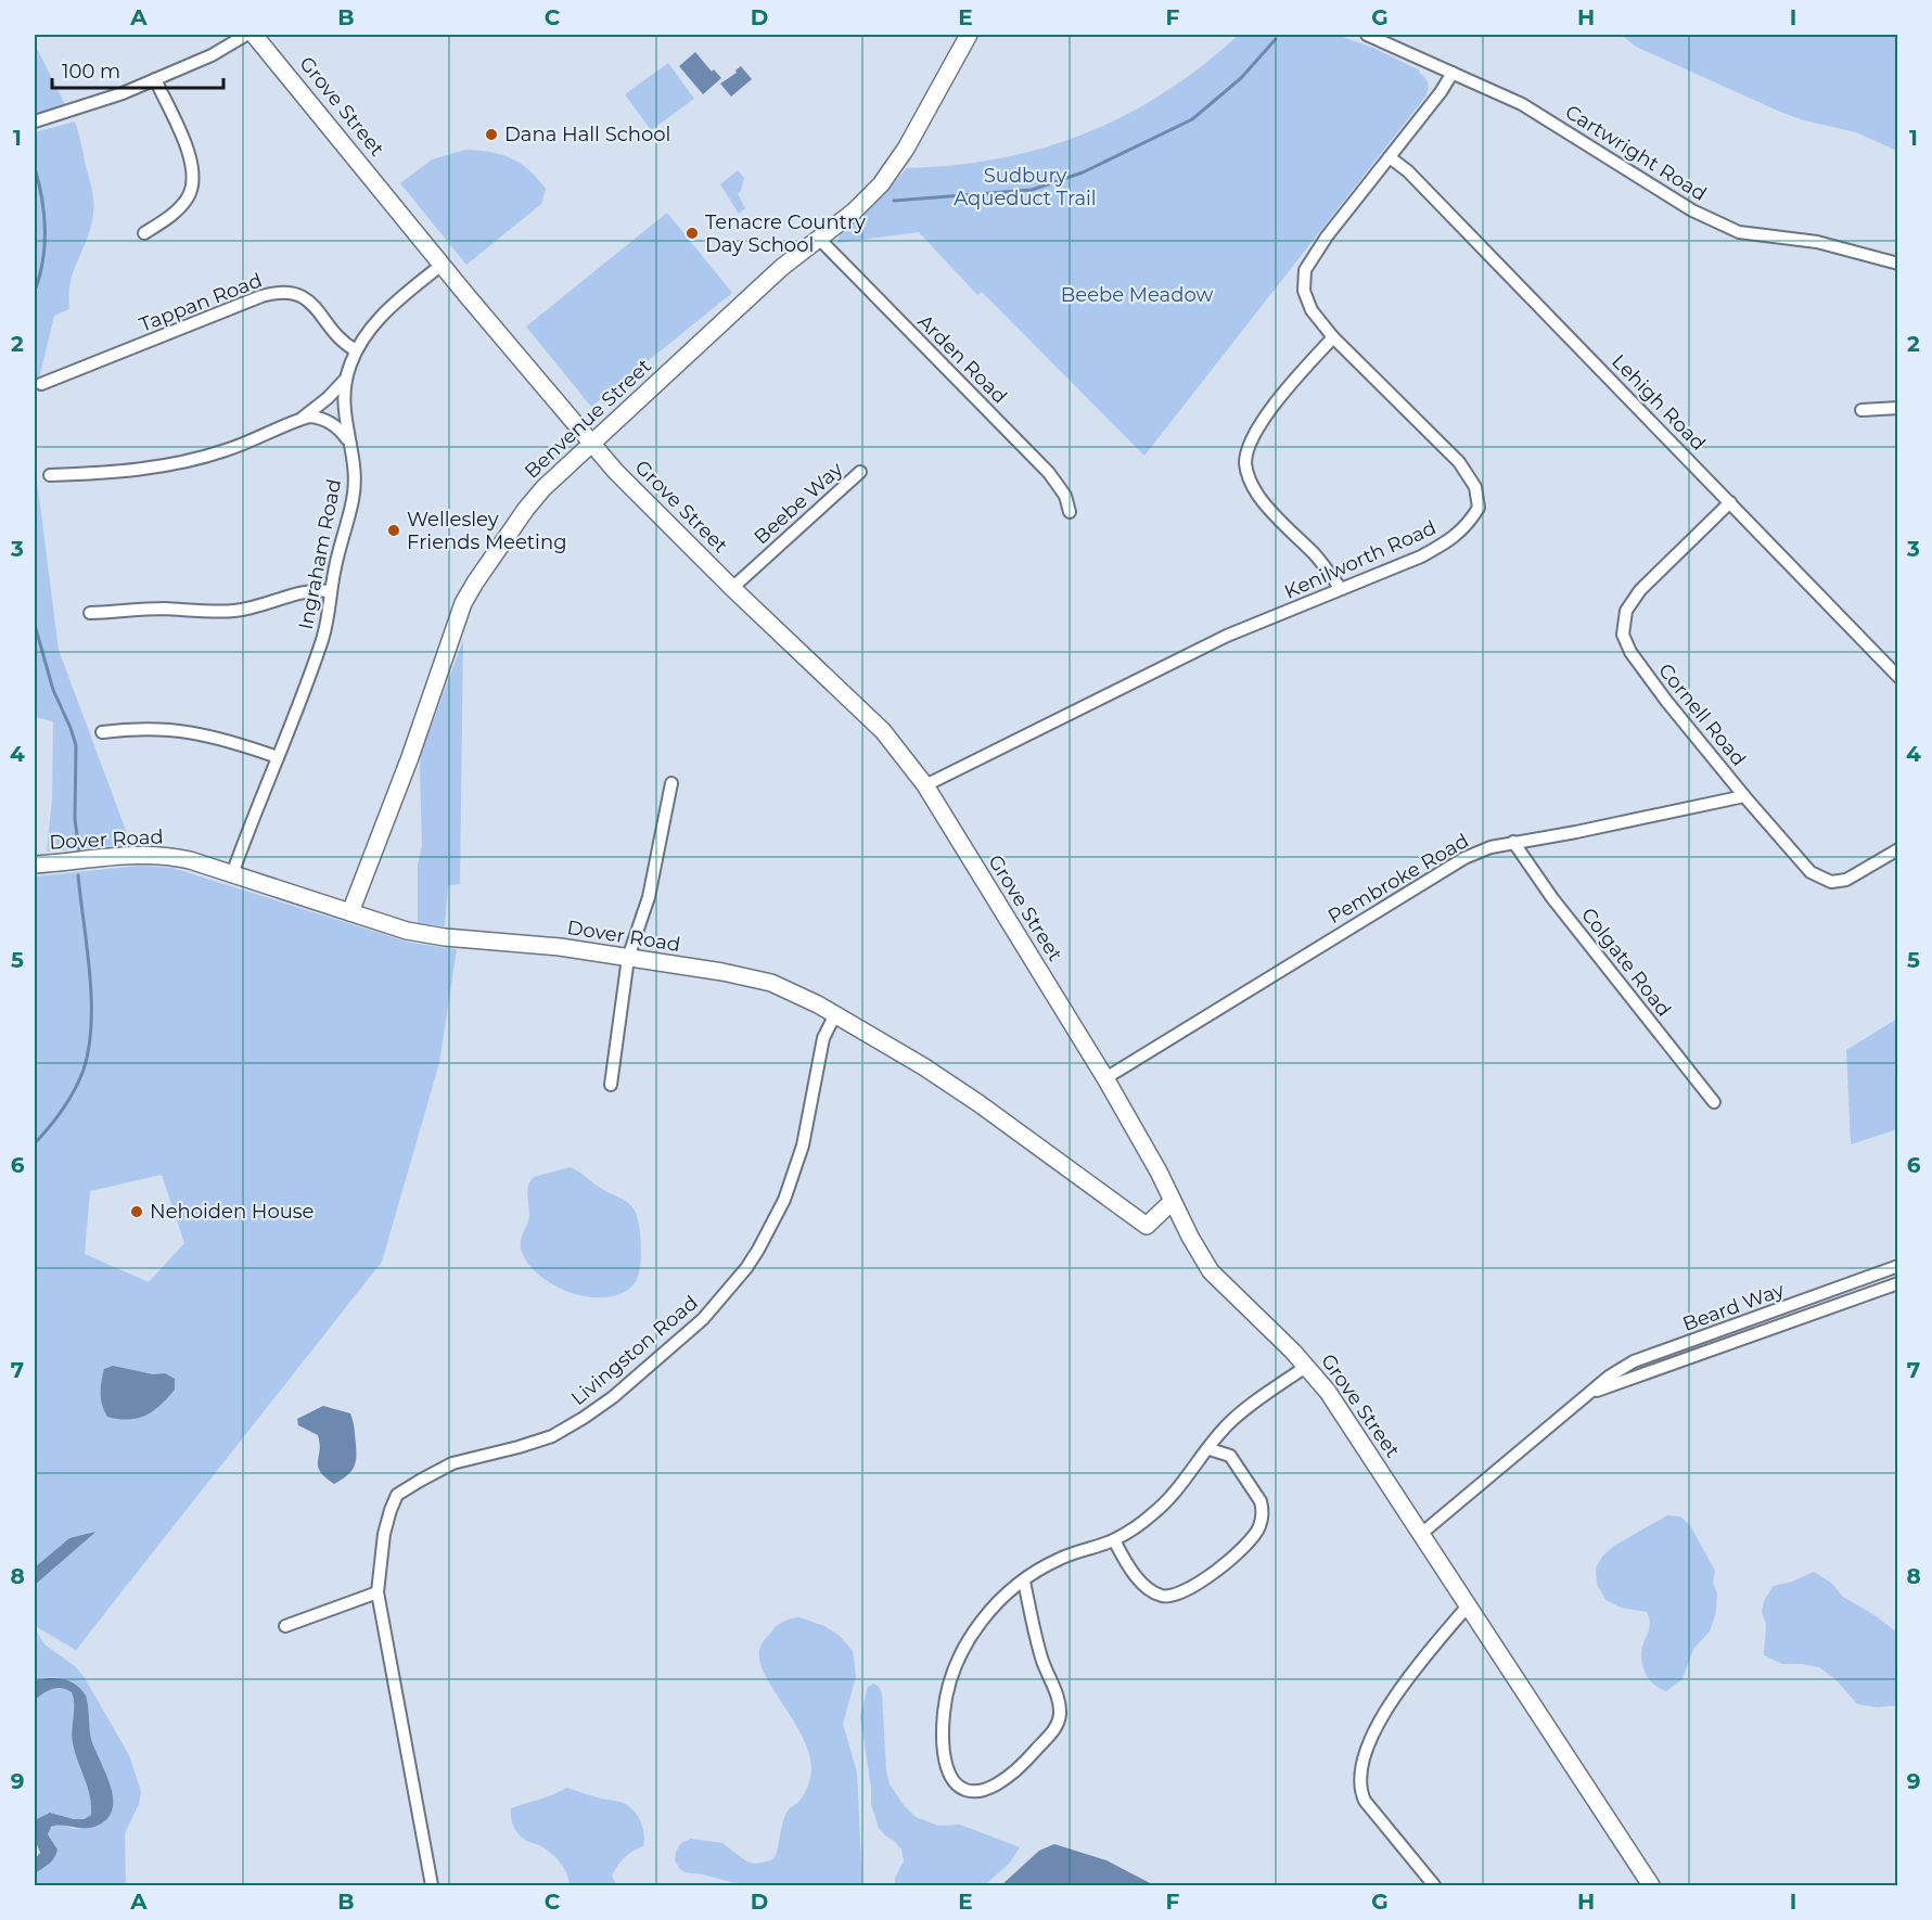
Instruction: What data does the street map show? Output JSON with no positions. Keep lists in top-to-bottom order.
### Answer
{
  "streets": {
    "street": [
      "Grove Street",
      "Cartwright Road",
      "Tappan Road",
      "Arden Road",
      "Lehigh Road",
      "Benvenue Street",
      "Beebe Way",
      "Ingraham Road",
      "Kenilworth Road",
      "Cornell Road",
      "Dover Road",
      "Pembroke Road",
      "Colgate Road",
      "Beard Way",
      "Livingston Road"
    ]
  },
  "crossings": [
    ["Grove Street", "Benvenue Street"],
    ["Grove Street", "Beebe Way"],
    ["Grove Street", "Ingraham Road"],
    ["Grove Street", "Kenilworth Road"],
    ["Grove Street", "Dover Road"],
    ["Grove Street", "Pembroke Road"],
    ["Grove Street", "Beard Way"],
    ["Cartwright Road", "Kenilworth Road"],
    ["Tappan Road", "Ingraham Road"],
    ["Arden Road", "Benvenue Street"],
    ["Lehigh Road", "Kenilworth Road"],
    ["Lehigh Road", "Cornell Road"],
    ["Benvenue Street", "Dover Road"],
    ["Ingraham Road", "Dover Road"],
    ["Cornell Road", "Pembroke Road"],
    ["Dover Road", "Livingston Road"],
    ["Pembroke Road", "Colgate Road"]
  ],
  "parks": ["Sudbury Aqueduct Trail", "Beebe Meadow"],
  "places": [
    "Dana Hall School",
    "Tenacre Country Day School",
    "Wellesley Friends Meeting",
    "Nehoiden House"
  ],
  "scale_bar": "100 m",
  "grid": {
    "columns": [
      "A",
      "B",
      "C",
      "D",
      "E",
      "F",
      "G",
      "H",
      "I"
    ],
    "rows": [
      "1",
      "2",
      "3",
      "4",
      "5",
      "6",
      "7",
      "8",
      "9"
    ]
  }
}
